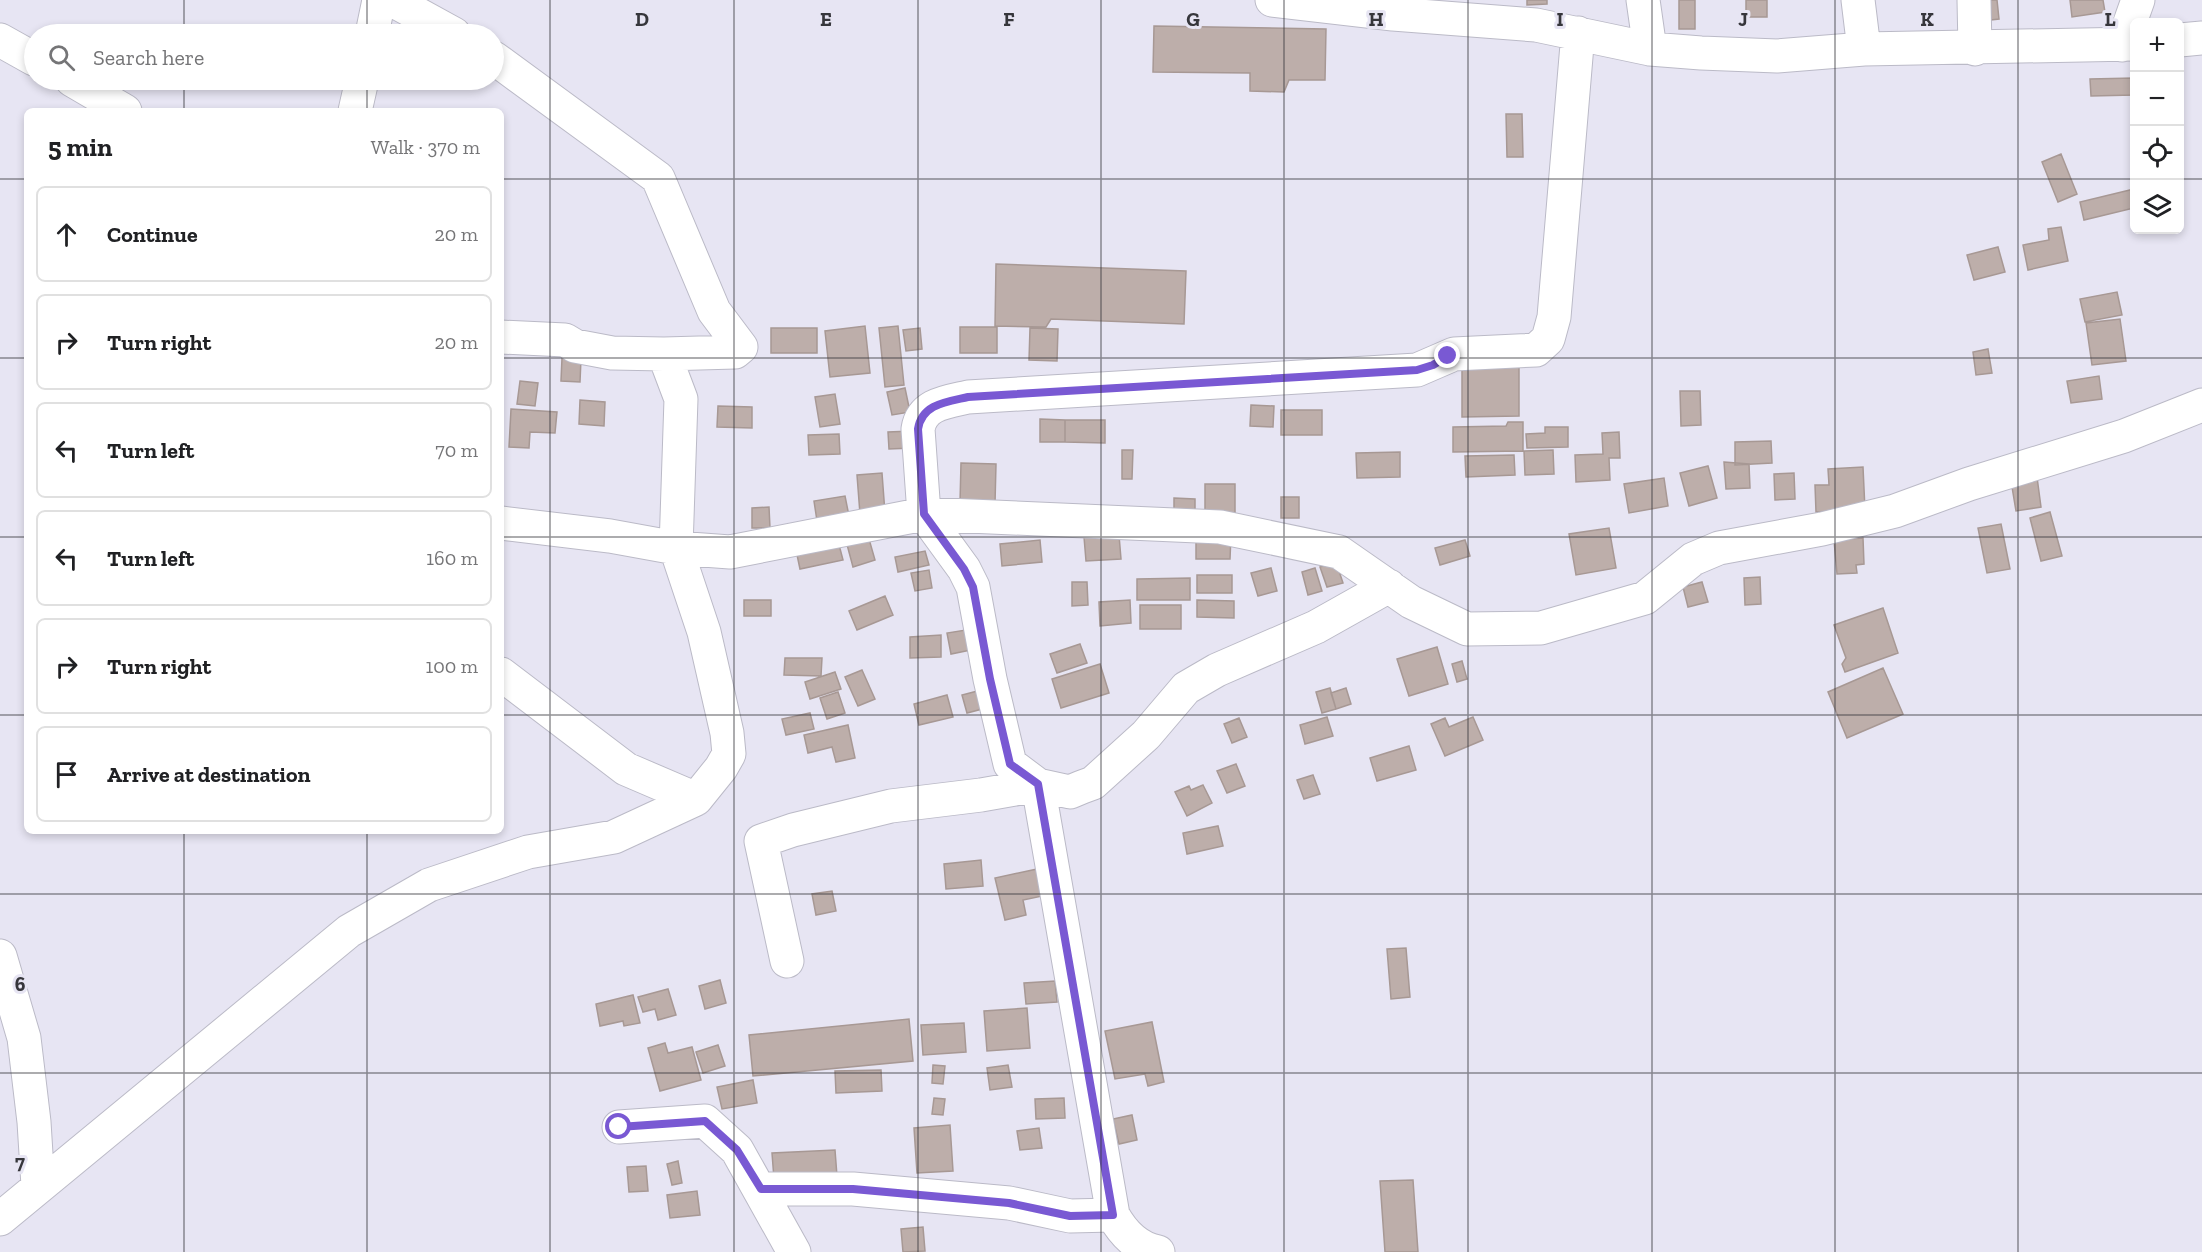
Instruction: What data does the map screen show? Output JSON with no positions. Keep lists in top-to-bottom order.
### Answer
{
  "page": {
    "map_buttons": ["+", "−"],
    "search": "Search here",
    "heading": ["5 min", "Walk · 370 m"],
    "list": [
      ["Continue", "20 m"],
      ["Turn right", "20 m"],
      ["Turn left", "70 m"],
      ["Turn left", "160 m"],
      ["Turn right", "100 m"],
      "Arrive at destination"
    ]
  },
  "grid": {
    "columns": [
      "D",
      "E",
      "F",
      "G",
      "H",
      "I",
      "J",
      "K",
      "L"
    ],
    "rows": ["6", "7"]
  }
}
